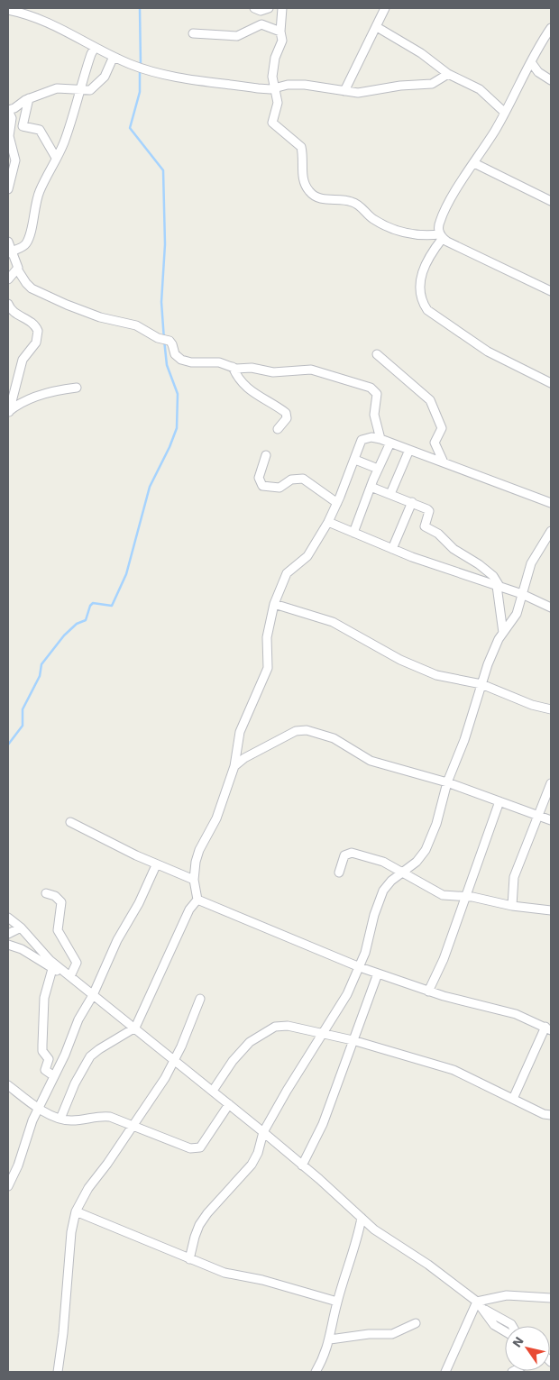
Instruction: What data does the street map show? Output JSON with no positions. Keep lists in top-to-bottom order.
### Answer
{
  "north": "top left"
}
